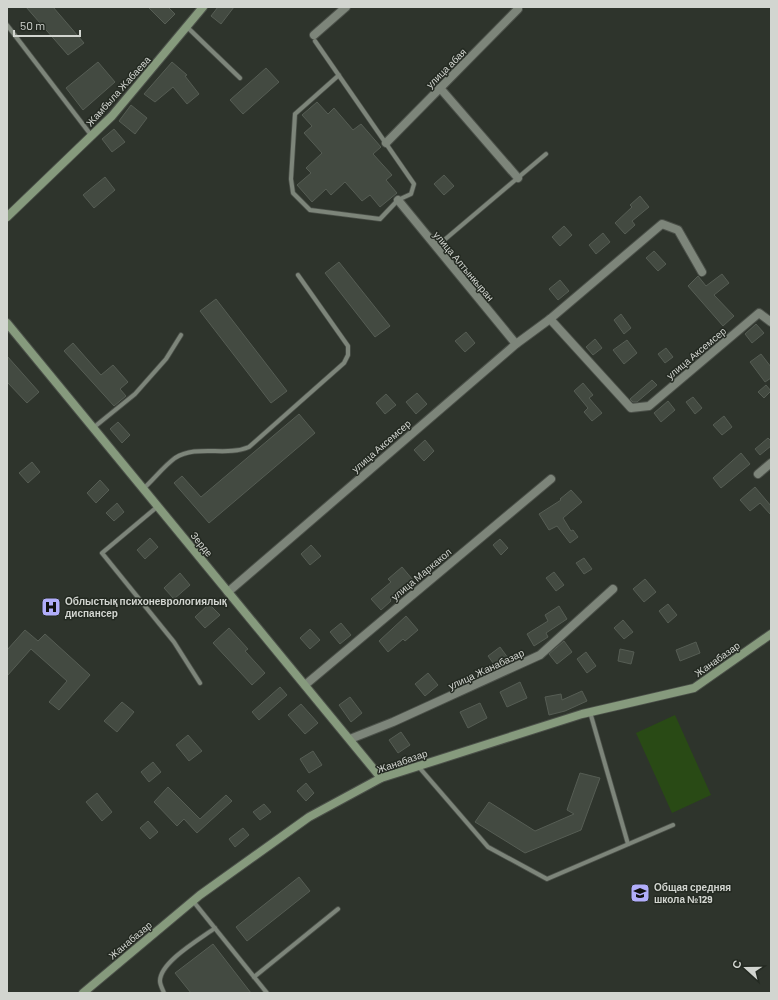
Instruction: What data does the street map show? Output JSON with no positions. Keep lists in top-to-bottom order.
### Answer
{
  "streets": {
    "street": [
      "улица абая",
      "Жамбыла Жабаева",
      "улица Алтынкыран",
      "улица Аксемсер",
      "Зерде",
      "улица Маркакол",
      "Жанабазар",
      "улица Жанабазар"
    ]
  },
  "crossings": [
    ["улица Алтынкыран", "улица Аксемсер"],
    ["улица Аксемсер", "Зерде"],
    ["Зерде", "улица Маркакол"],
    ["Зерде", "Жанабазар"],
    ["Зерде", "улица Жанабазар"]
  ],
  "places": {
    "hospital": ["Облыстық психоневрологиялық диспансер"],
    "school or university": ["Общая средняя школа №129"]
  },
  "scale_bar": "50 m",
  "north": "left"
}
